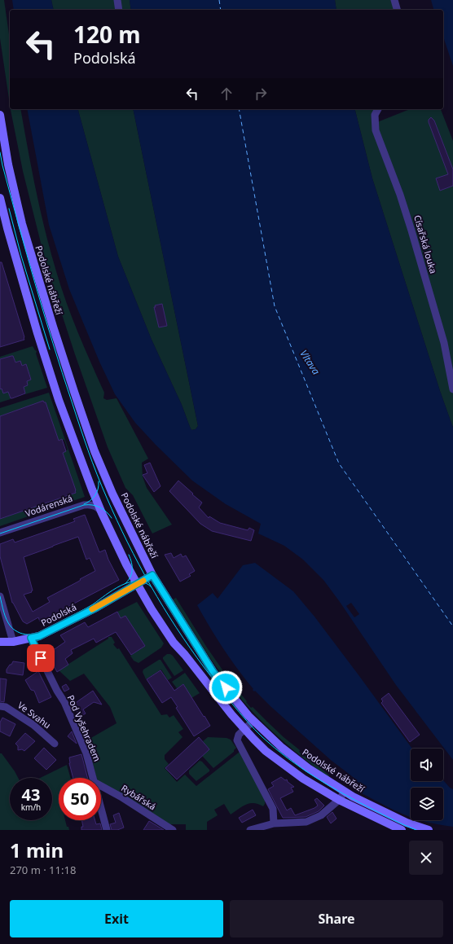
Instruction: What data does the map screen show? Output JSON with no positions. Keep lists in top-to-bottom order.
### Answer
{
  "streets": {
    "main road": ["Podolské nábřeží", "Podolská"],
    "street": [
      "Císařská louka",
      "Vodárenská",
      "Ve Svahu",
      "Pod Vyšehradem",
      "Rybářská"
    ]
  },
  "crossings": [
    ["Podolské nábřeží", "Podolská"],
    ["Podolská", "Pod Vyšehradem"]
  ],
  "water": ["Vltava"],
  "page": {
    "turn": ["120 m", "Podolská"],
    "speed": "43 km/h",
    "limit": "50",
    "heading": ["1 min", "270 m · 11:18"],
    "buttons": ["Exit", "Share"]
  }
}
